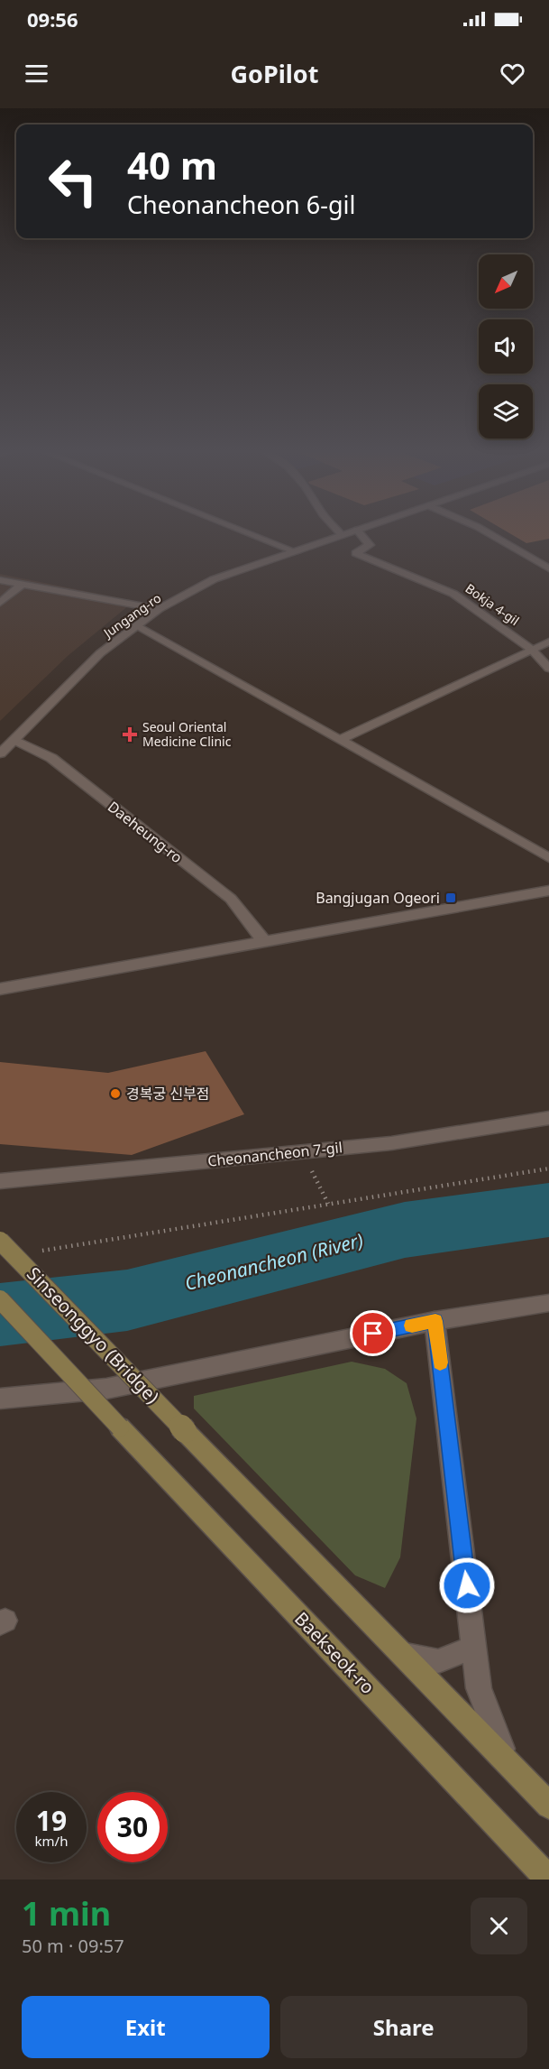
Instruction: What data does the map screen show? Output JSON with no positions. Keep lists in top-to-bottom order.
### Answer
{
  "streets": {
    "main road": ["Sinseonggyo (Bridge)", "Baekseok-ro"],
    "street": [
      "Bokja 4-gil",
      "Jungang-ro",
      "Daeheung-ro",
      "Cheonancheon 7-gil"
    ]
  },
  "crossings": [
    ["Jungang-ro", "Daeheung-ro"]
  ],
  "water": ["Cheonancheon (River)"],
  "places": {
    "health": ["Seoul Oriental Medicine Clinic"],
    "transit": ["Bangjugan Ogeori"],
    "other": ["경복궁 신부점"]
  },
  "north": "bottom left",
  "page": {
    "status": "09:56",
    "header": "GoPilot",
    "turn": ["40 m", "Cheonancheon 6-gil"],
    "speed": "19 km/h",
    "limit": "30",
    "heading": ["1 min", "50 m · 09:57"],
    "buttons": ["Exit", "Share"]
  }
}
